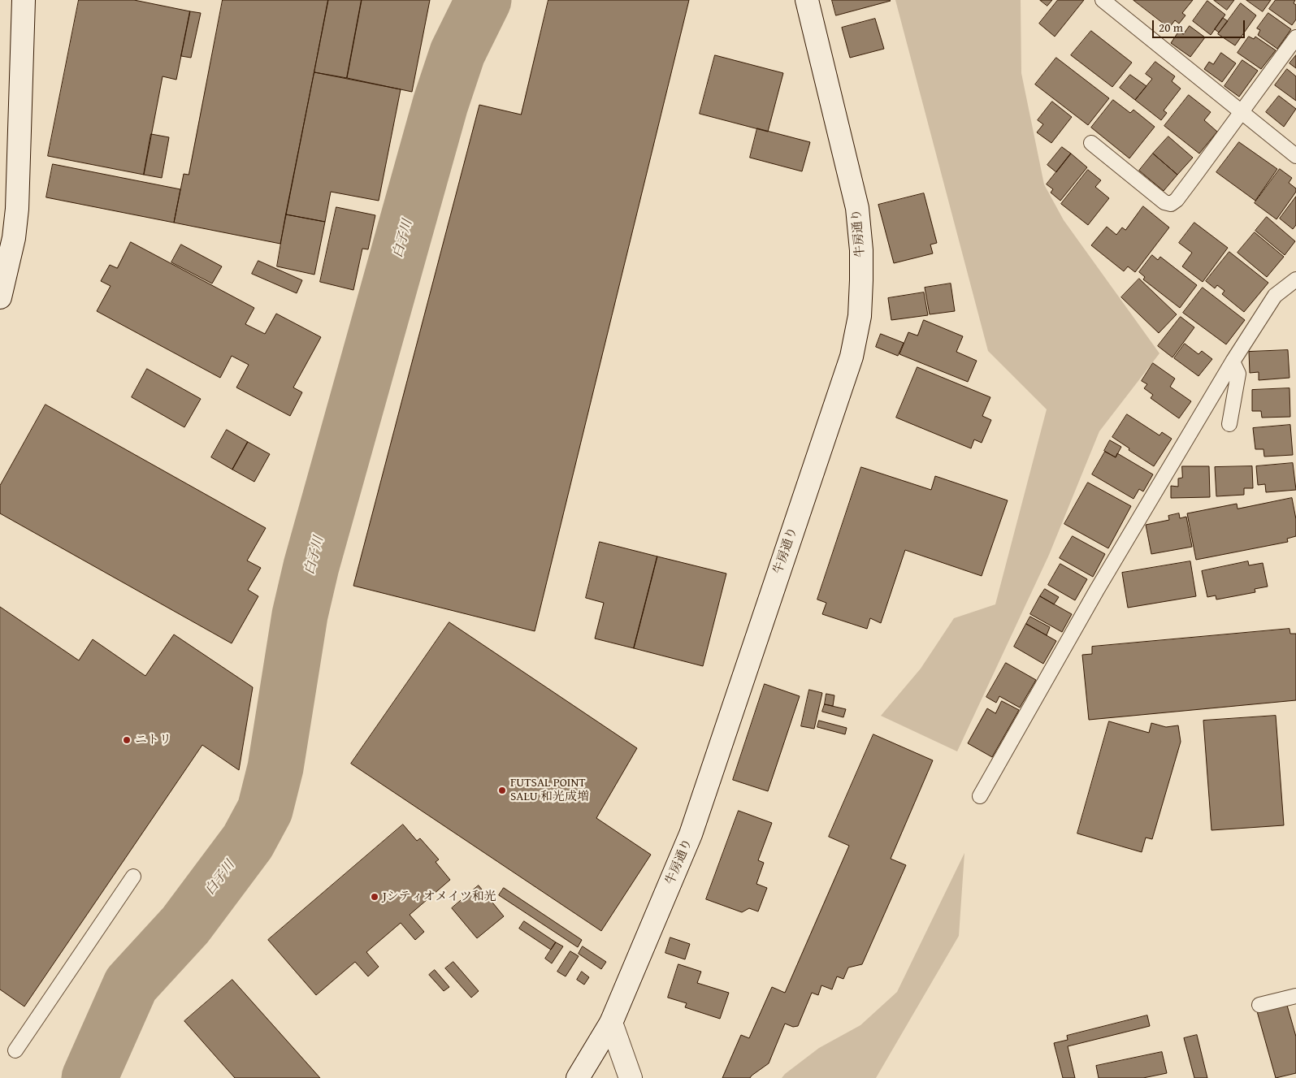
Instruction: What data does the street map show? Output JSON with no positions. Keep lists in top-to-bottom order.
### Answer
{
  "streets": {
    "street": ["牛房通り"]
  },
  "water": ["白子川"],
  "places": ["ニトリ", "FUTSAL POINT SALU 和光成増", "Jシティオメイツ和光"],
  "scale_bar": "20 m"
}
